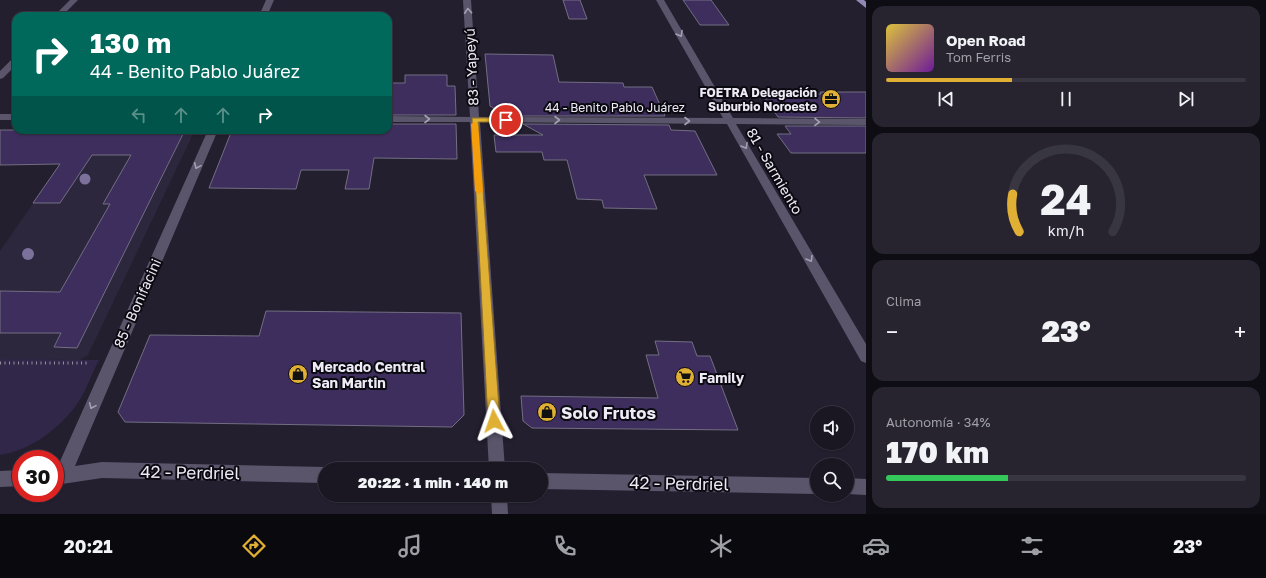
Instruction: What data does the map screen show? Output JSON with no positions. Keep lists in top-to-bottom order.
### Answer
{
  "streets": {
    "street": [
      "83 - Yapeyú",
      "44 - Benito Pablo Juárez",
      "81 - Sarmiento",
      "85 - Bonifacini",
      "42 - Perdriel"
    ]
  },
  "crossings": [
    ["83 - Yapeyú", "44 - Benito Pablo Juárez"],
    ["44 - Benito Pablo Juárez", "81 - Sarmiento"]
  ],
  "one_way": ["44 - Benito Pablo Juárez", "81 - Sarmiento", "85 - Bonifacini"],
  "places": {
    "office": ["FOETRA Delegación Suburbio Noroeste"],
    "shop": ["Mercado Central San Martin", "Solo Frutos"],
    "supermarket": ["Family"]
  },
  "page": {
    "turn": ["130 m", "44 - Benito Pablo Juárez"],
    "song": ["Open Road", "Tom Ferris"],
    "tile": [
      "Clima",
      ["Autonomía · 34%", "170 km"]
    ],
    "heat": ["−", "23°", "+"],
    "limit": "30",
    "trip": "20:22 · 1 min · 140 m",
    "tabs": ["20:21", "23°"],
    "gauge": ["24", "km/h"]
  }
}
